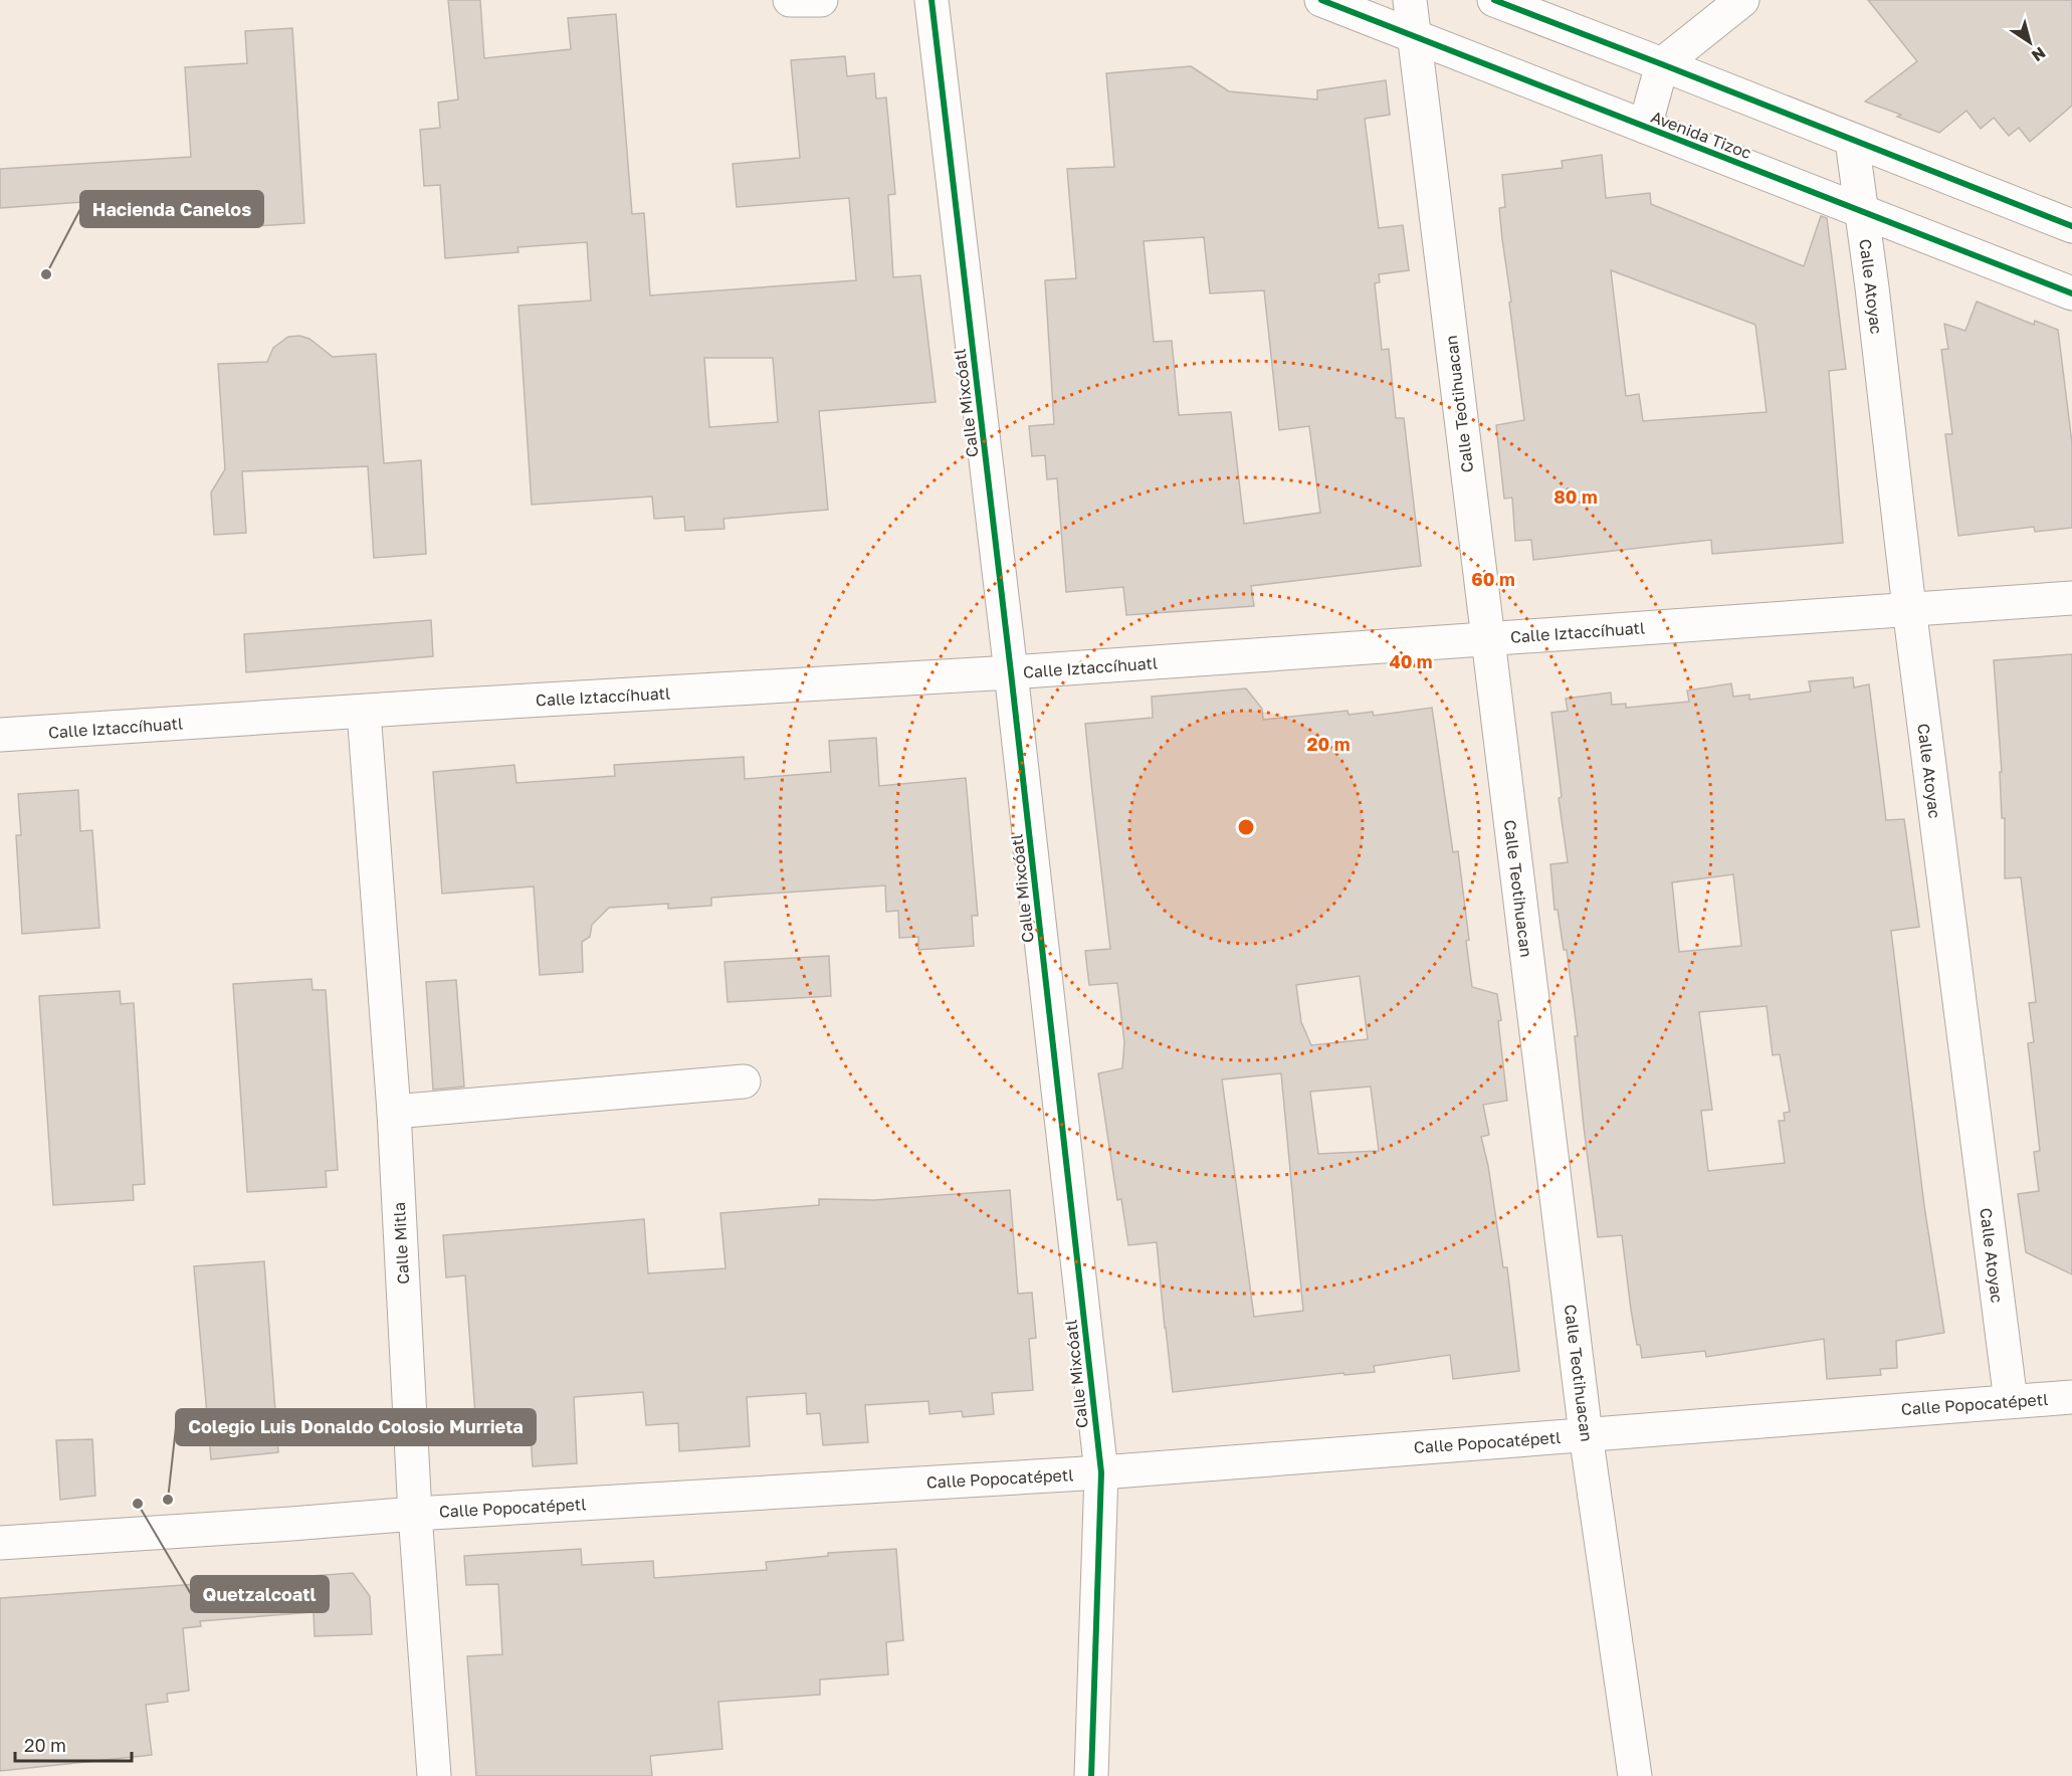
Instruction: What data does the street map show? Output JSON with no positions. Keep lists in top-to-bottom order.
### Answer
{
  "streets": {
    "street": [
      "Avenida Tizoc",
      "Calle Atoyac",
      "Calle Mixcóatl",
      "Calle Teotihuacan",
      "Calle Iztaccíhuatl",
      "Calle Mitla",
      "Calle Popocatépetl"
    ]
  },
  "crossings": [
    ["Avenida Tizoc", "Calle Atoyac"],
    ["Avenida Tizoc", "Calle Teotihuacan"],
    ["Calle Atoyac", "Calle Iztaccíhuatl"],
    ["Calle Atoyac", "Calle Popocatépetl"],
    ["Calle Mixcóatl", "Calle Iztaccíhuatl"],
    ["Calle Mixcóatl", "Calle Popocatépetl"],
    ["Calle Teotihuacan", "Calle Iztaccíhuatl"],
    ["Calle Teotihuacan", "Calle Popocatépetl"],
    ["Calle Iztaccíhuatl", "Calle Mitla"],
    ["Calle Mitla", "Calle Popocatépetl"]
  ],
  "places": ["Hacienda Canelos", "Colegio Luis Donaldo Colosio Murrieta", "Quetzalcoatl"],
  "scale_bar": "20 m",
  "north": "bottom right",
  "rings": [
    "80 m",
    "60 m",
    "40 m",
    "20 m"
  ]
}
